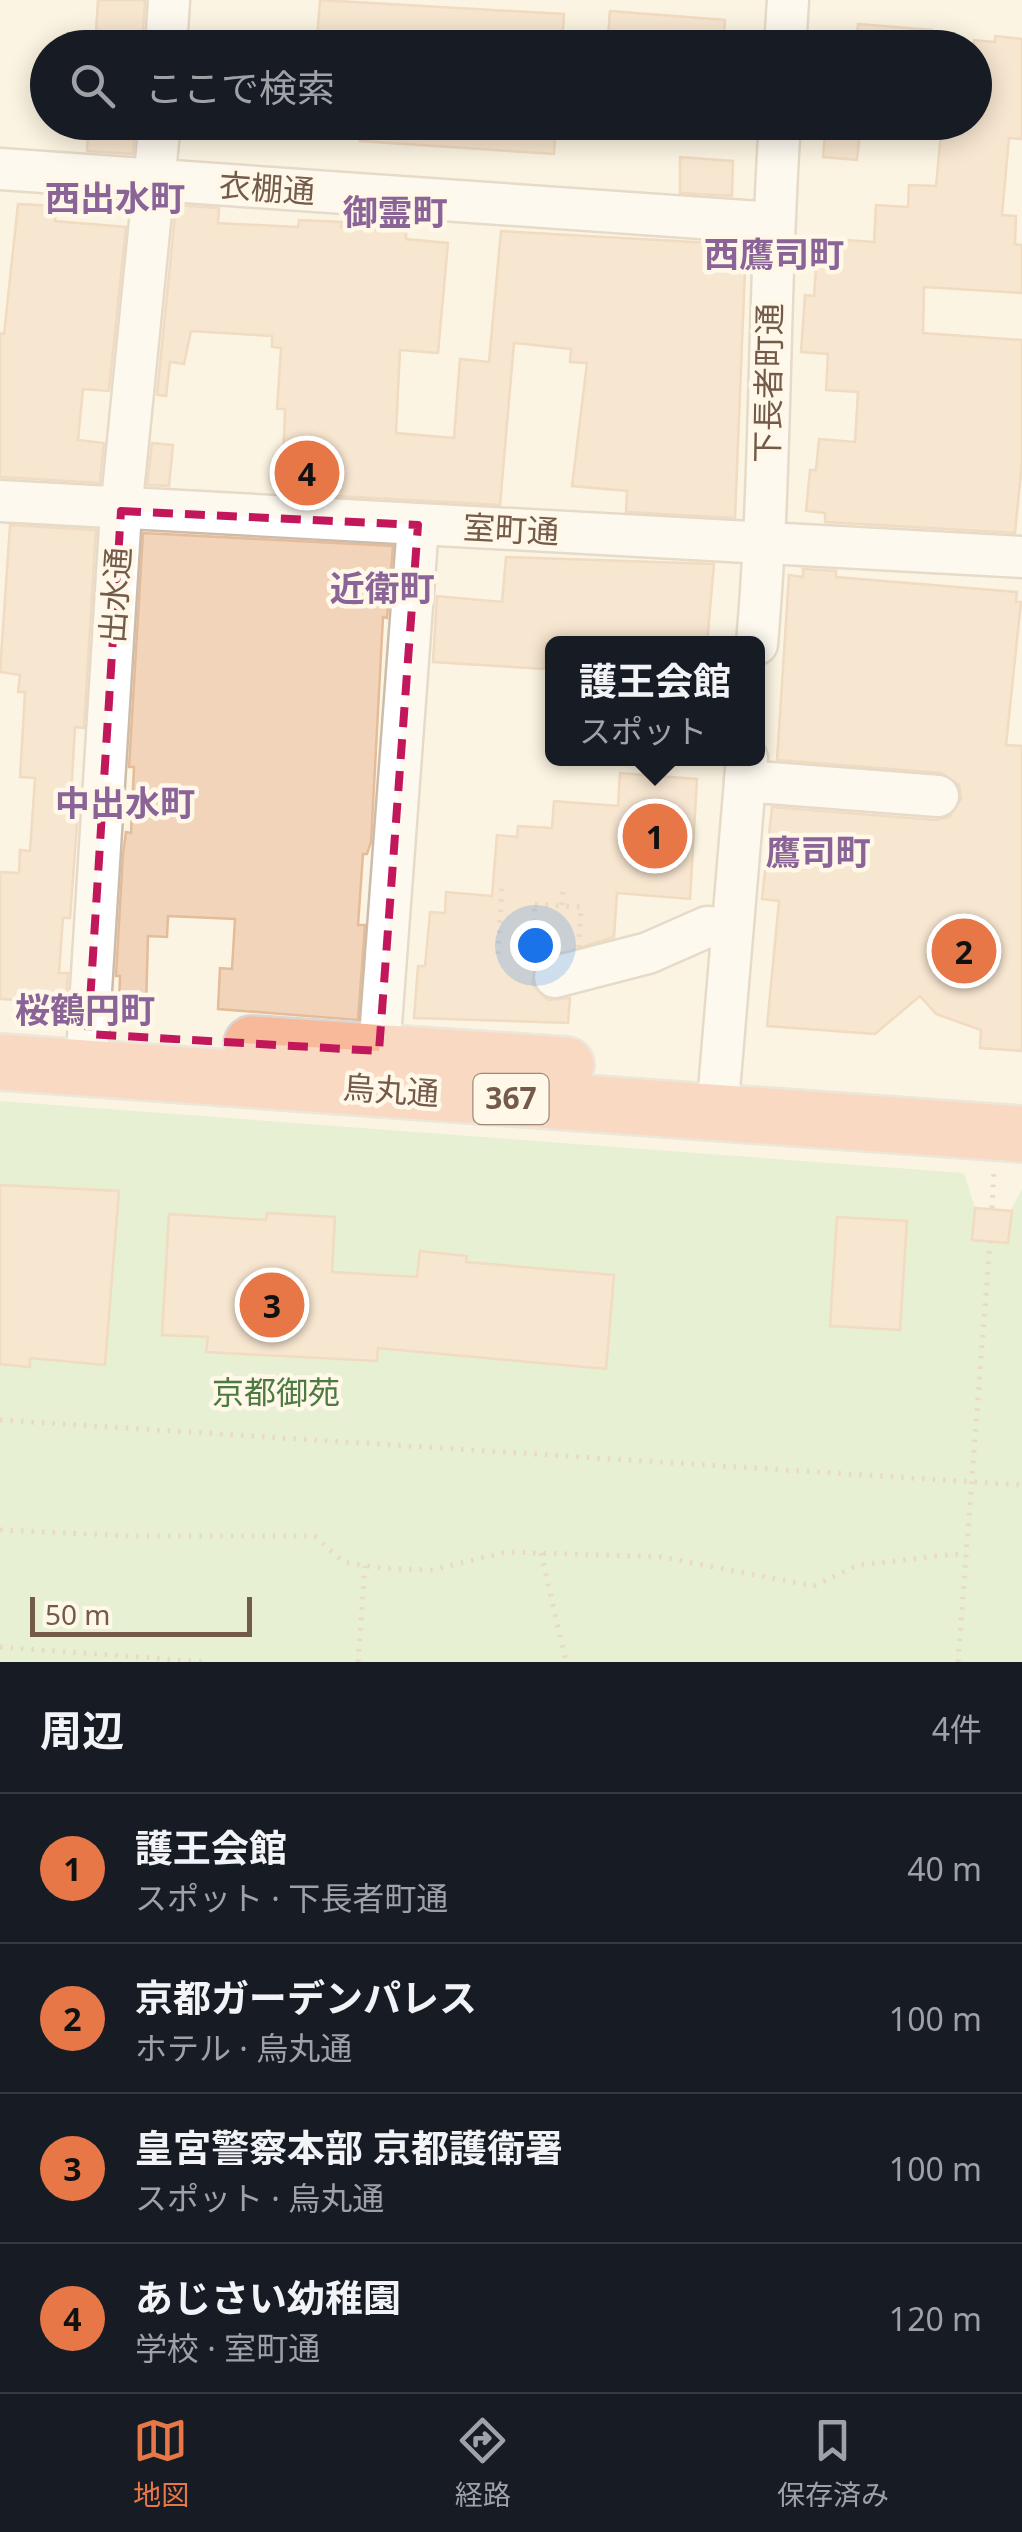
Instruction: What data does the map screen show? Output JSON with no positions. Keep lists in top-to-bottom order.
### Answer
{
  "streets": {
    "highway": ["烏丸通", "367"],
    "street": [
      "衣棚通",
      "下長者町通",
      "室町通",
      "出水通"
    ]
  },
  "crossings": [
    ["衣棚通", "下長者町通"],
    ["衣棚通", "出水通"],
    ["下長者町通", "室町通"],
    ["室町通", "出水通"],
    ["出水通", "烏丸通"]
  ],
  "districts": [
    "西出水町",
    "御霊町",
    "西鷹司町",
    "近衛町",
    "中出水町",
    "鷹司町",
    "桜鶴円町"
  ],
  "parks": ["京都御苑"],
  "scale_bar": "50 m",
  "page": {
    "search": "ここで検索",
    "pins": [
      "4",
      "1",
      "2",
      "3"
    ],
    "popup": ["護王会館", "スポット"],
    "scale": "50 m",
    "heading": ["周辺", "4件"],
    "list": [
      {
        "mark": "1",
        "name": "護王会館",
        "note": "スポット · 下長者町通",
        "value": "40 m"
      },
      {
        "mark": "2",
        "name": "京都ガーデンパレス",
        "note": "ホテル · 烏丸通",
        "value": "100 m"
      },
      {
        "mark": "3",
        "name": "皇宮警察本部 京都護衛署",
        "note": "スポット · 烏丸通",
        "value": "100 m"
      },
      {
        "mark": "4",
        "name": "あじさい幼稚園",
        "note": "学校 · 室町通",
        "value": "120 m"
      }
    ],
    "nav": ["地図", "経路", "保存済み"]
  }
}
